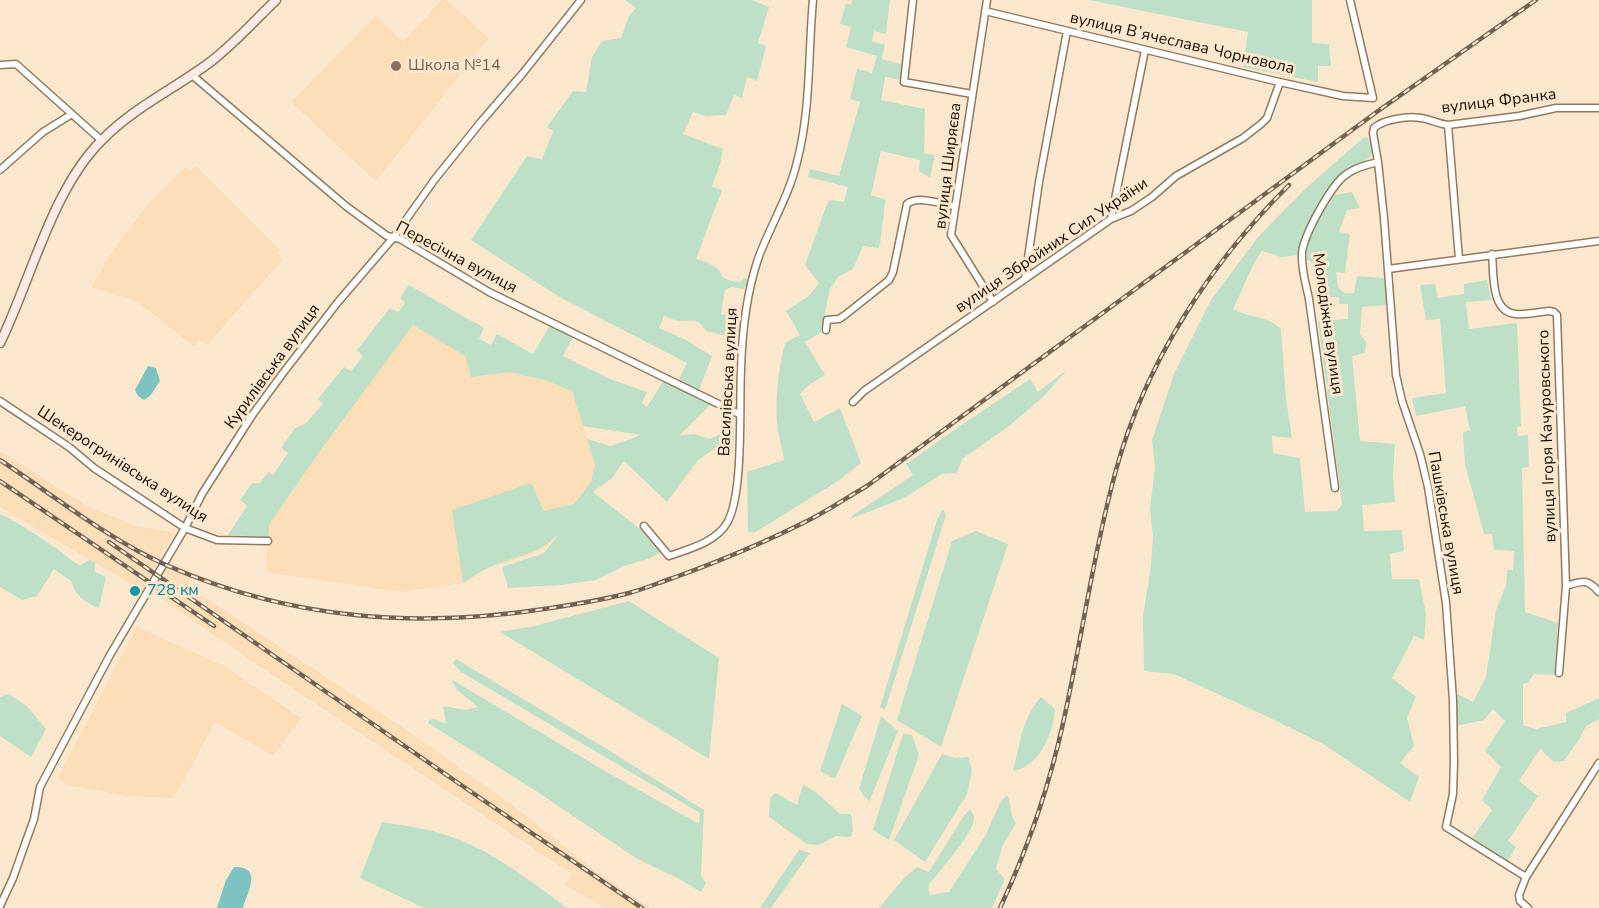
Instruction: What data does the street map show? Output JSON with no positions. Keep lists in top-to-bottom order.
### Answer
{
  "streets": {
    "street": [
      "вулиця Вʼячеслава Чорновола",
      "вулиця Франка",
      "вулиця Ширяєва",
      "вулиця Збройних Сил України",
      "Пересічна вулиця",
      "Молодіжна вулиця",
      "Курилівська вулиця",
      "Василівська вулиця",
      "вулиця Ігоря Качуровського",
      "Шекерогринівська вулиця",
      "Пашківська вулиця"
    ]
  },
  "crossings": [
    ["вулиця Вʼячеслава Чорновола", "вулиця Ширяєва"],
    ["вулиця Вʼячеслава Чорновола", "вулиця Збройних Сил України"],
    ["вулиця Франка", "Пашківська вулиця"],
    ["вулиця Ширяєва", "вулиця Збройних Сил України"],
    ["Пересічна вулиця", "Курилівська вулиця"],
    ["Пересічна вулиця", "Василівська вулиця"],
    ["Молодіжна вулиця", "Пашківська вулиця"],
    ["Курилівська вулиця", "Шекерогринівська вулиця"]
  ],
  "places": ["Школа №14", "728 км"]
}
